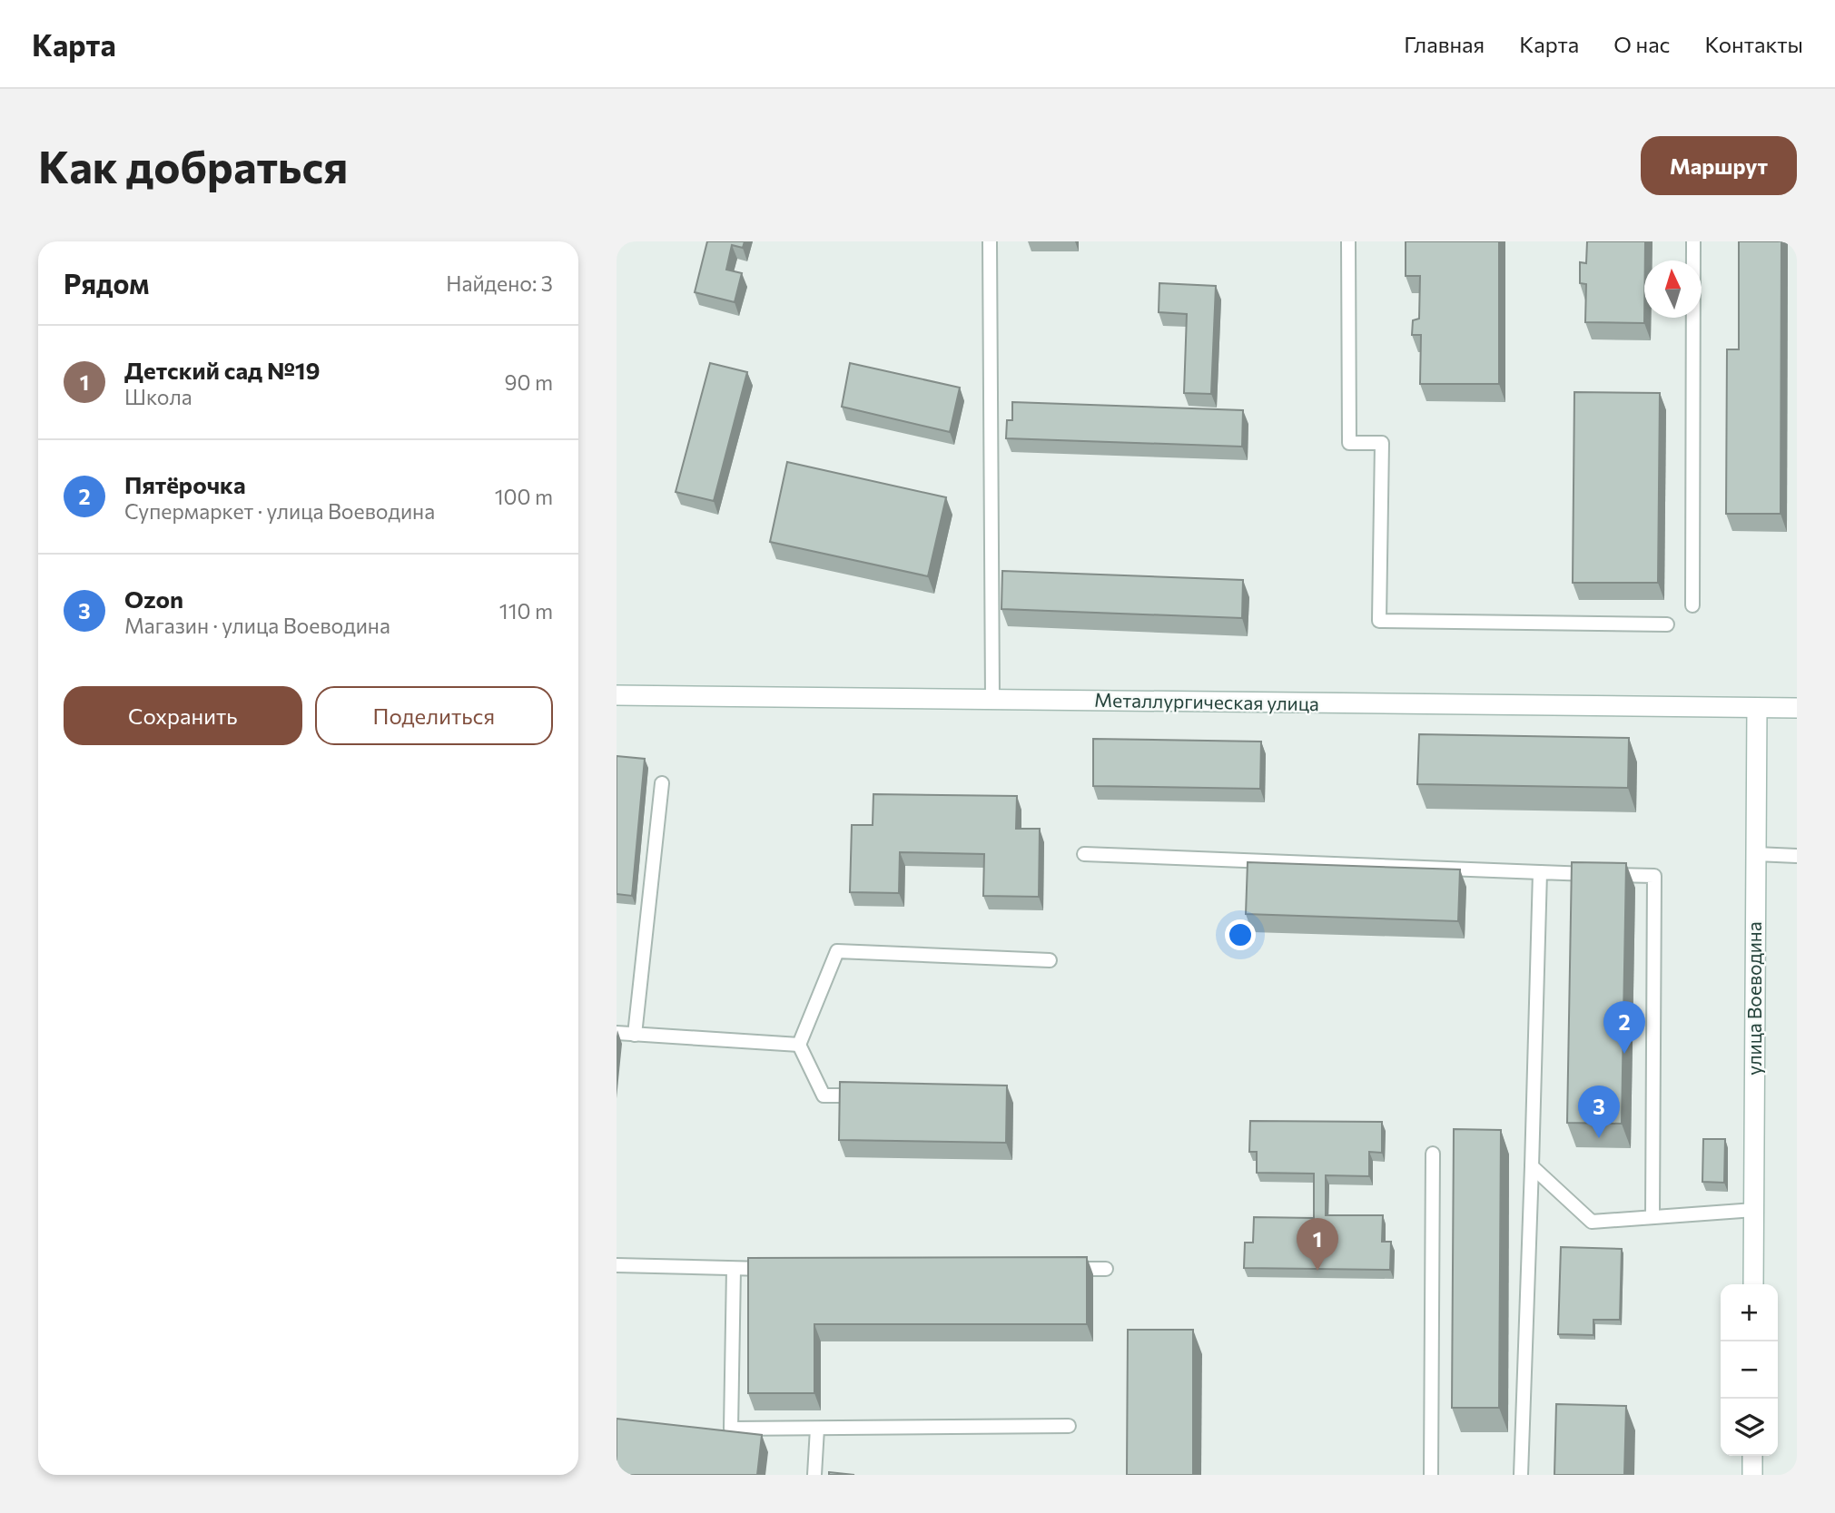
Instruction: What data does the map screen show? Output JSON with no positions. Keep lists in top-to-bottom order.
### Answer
{
  "streets": {
    "street": ["Металлургическая улица", "улица Воеводина"]
  },
  "crossings": [
    ["Металлургическая улица", "улица Воеводина"]
  ],
  "north": "top",
  "page": {
    "header": "Карта",
    "nav": [
      "Главная",
      "Карта",
      "О нас",
      "Контакты"
    ],
    "buttons": [
      "Маршрут",
      ["Сохранить", "Поделиться"]
    ],
    "title": "Как добраться",
    "heading": ["Рядом", "Найдено: 3"],
    "list": [
      {
        "mark": "1",
        "name": "Детский сад №19",
        "note": "Школа",
        "value": "90 m"
      },
      {
        "mark": "2",
        "name": "Пятёрочка",
        "note": "Супермаркет · улица Воеводина",
        "value": "100 m"
      },
      {
        "mark": "3",
        "name": "Ozon",
        "note": "Магазин · улица Воеводина",
        "value": "110 m"
      }
    ],
    "pins": ["2", "3", "1"],
    "map_buttons": ["+", "−"]
  }
}
